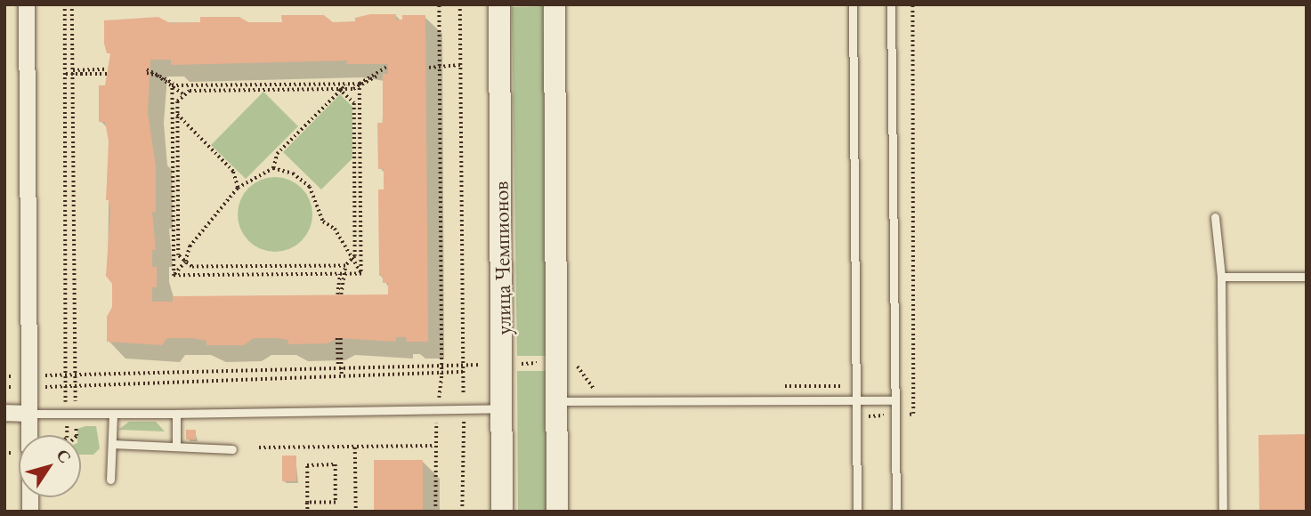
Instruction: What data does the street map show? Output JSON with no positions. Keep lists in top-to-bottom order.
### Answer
{
  "streets": {
    "street": ["улица Чемпионов"]
  },
  "north": "top right"
}
